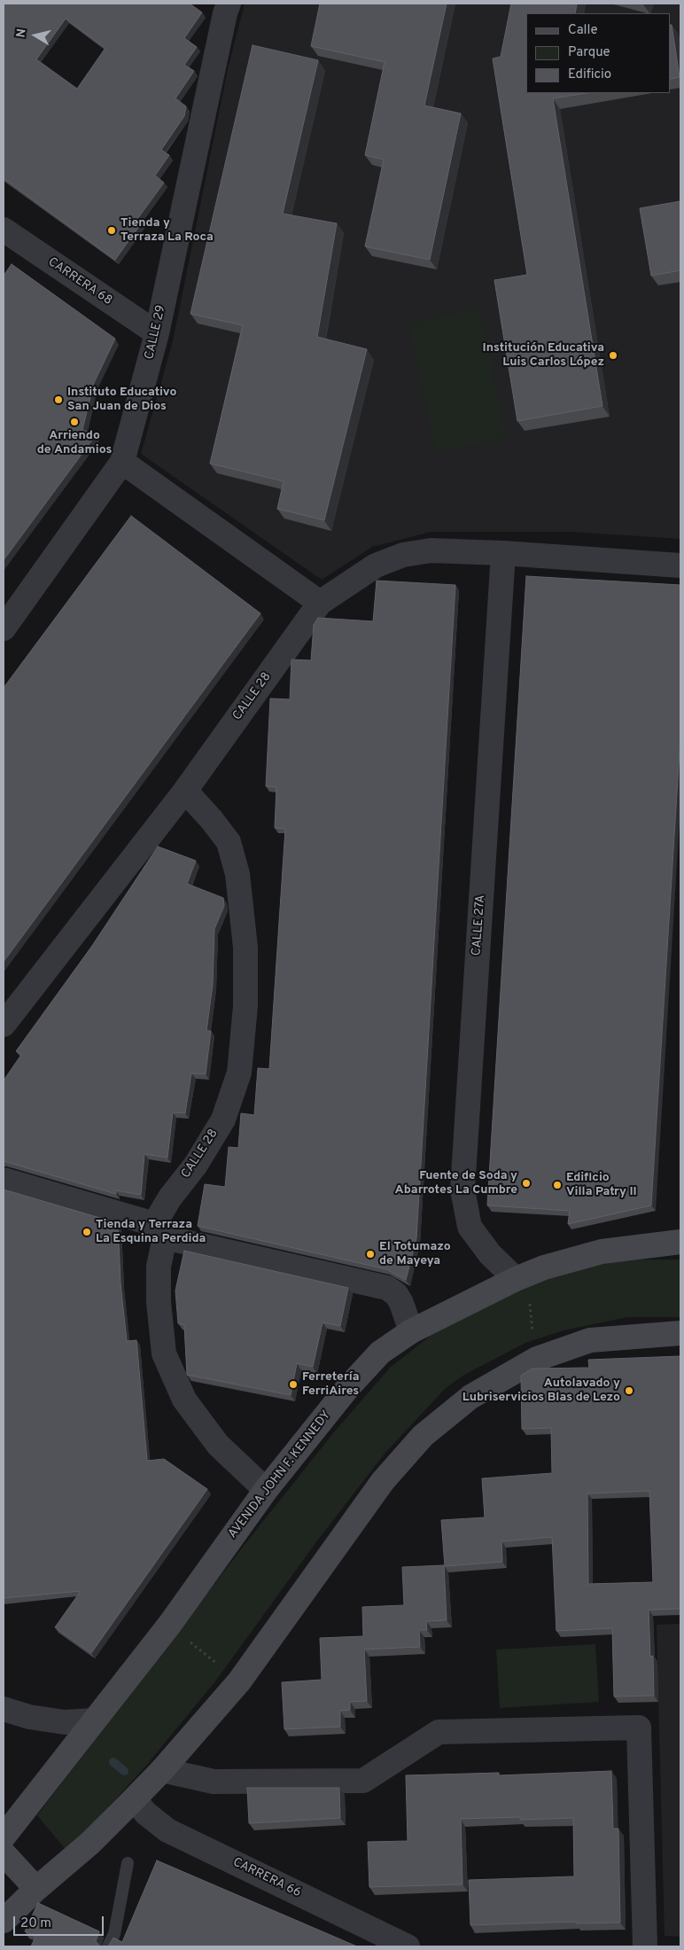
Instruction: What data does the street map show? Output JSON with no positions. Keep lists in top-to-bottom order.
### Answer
{
  "streets": {
    "street": [
      "CARRERA 68",
      "CALLE 29",
      "CALLE 28",
      "CALLE 27A",
      "AVENIDA JOHN F. KENNEDY",
      "CARRERA 66"
    ]
  },
  "crossings": [
    ["CARRERA 68", "CALLE 29"],
    ["CALLE 28", "AVENIDA JOHN F. KENNEDY"],
    ["CALLE 27A", "AVENIDA JOHN F. KENNEDY"]
  ],
  "places": [
    "Tienda y Terraza La Roca",
    "Institución Educativa Luis Carlos López",
    "Instituto Educativo San Juan de Dios",
    "Arriendo de Andamios",
    "Fuente de Soda y Abarrotes La Cumbre",
    "Edificio Villa Patry II",
    "Tienda y Terraza La Esquina Perdida",
    "El Totumazo de Mayeya",
    "Ferretería FerriAires",
    "Autolavado y Lubriservicios Blas de Lezo"
  ],
  "legend": ["Calle", "Parque", "Edificio"],
  "scale_bar": "20 m",
  "north": "left"
}
